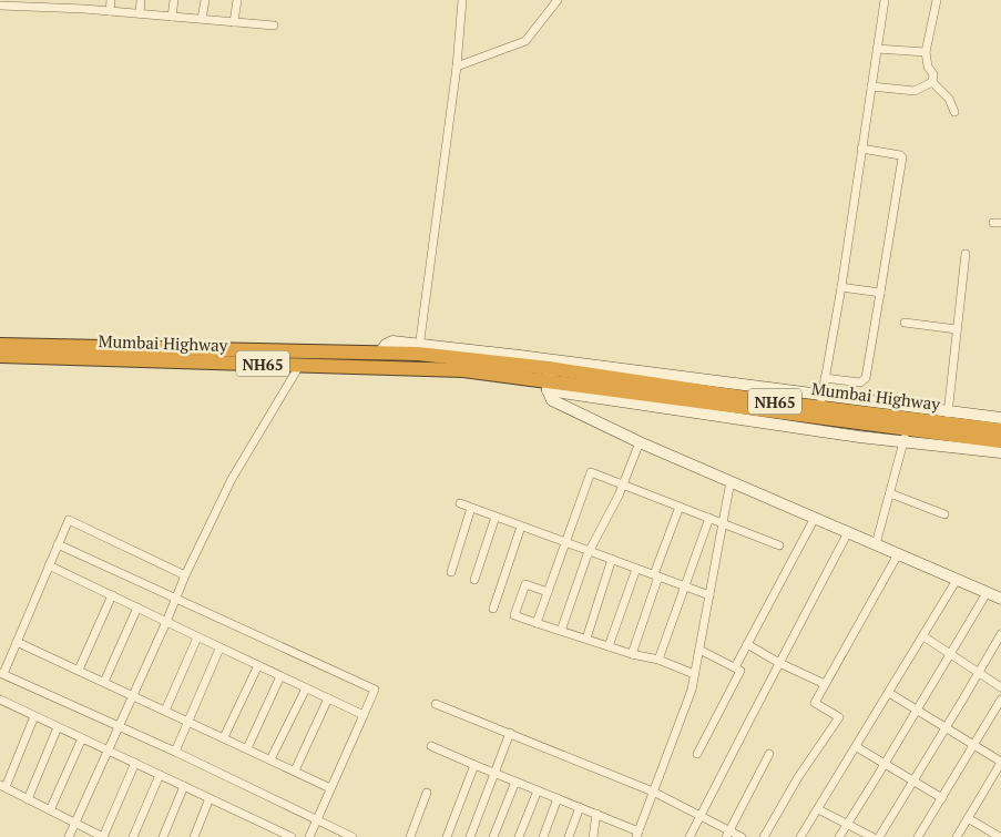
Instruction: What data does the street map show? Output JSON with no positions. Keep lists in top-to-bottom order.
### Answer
{
  "streets": {
    "highway": ["Mumbai Highway", "NH65"]
  },
  "crossings": [
    ["Mumbai Highway", "NH65"]
  ]
}
